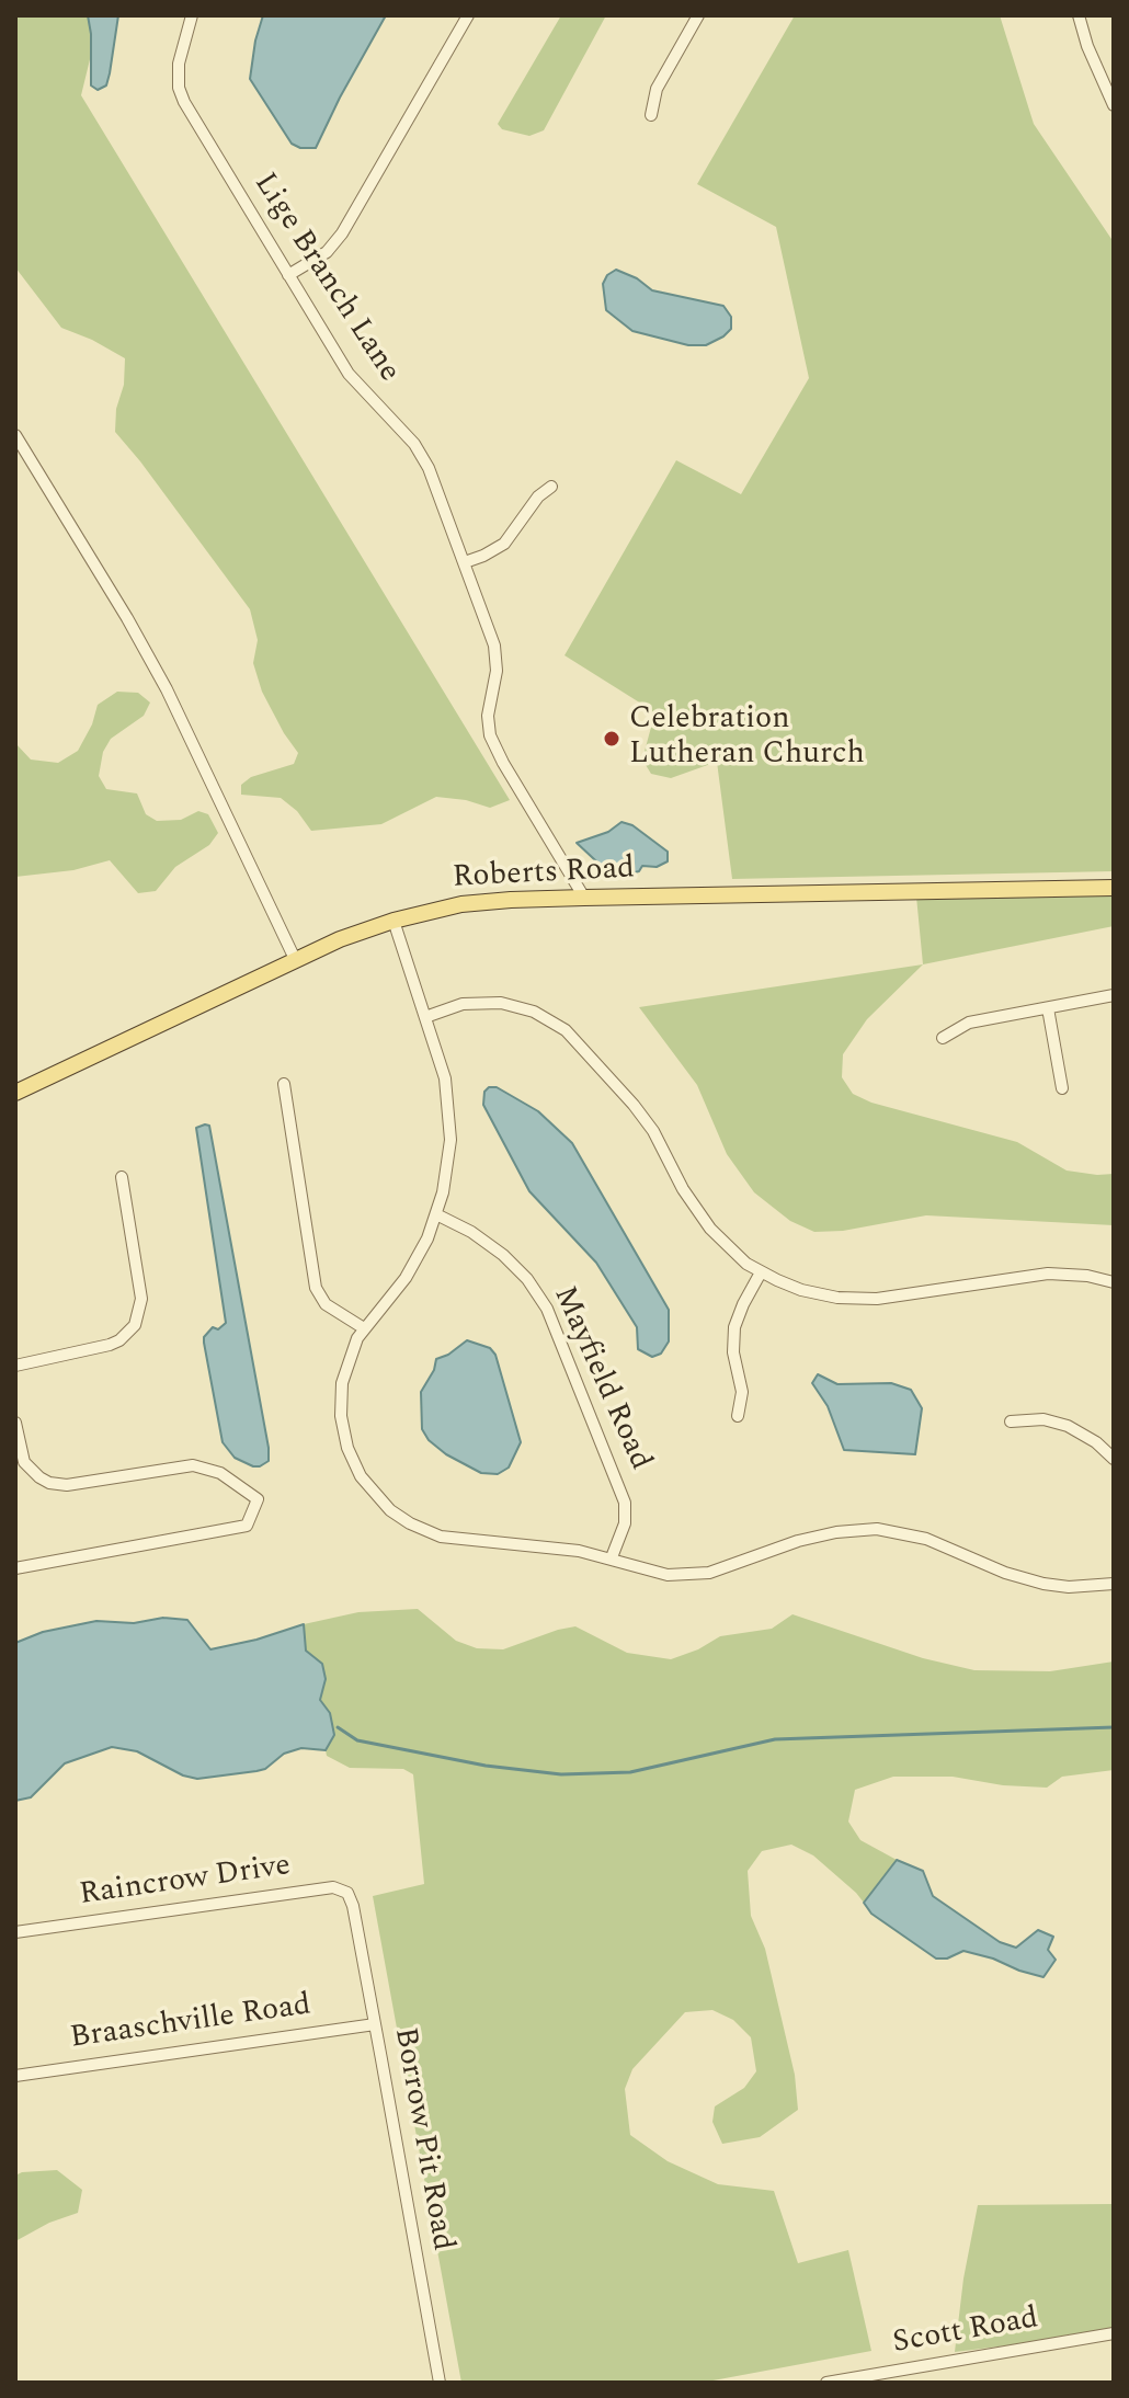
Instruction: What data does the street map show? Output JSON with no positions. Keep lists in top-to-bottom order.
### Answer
{
  "streets": {
    "main road": ["Roberts Road"],
    "street": [
      "Lige Branch Lane",
      "Mayfield Road",
      "Raincrow Drive",
      "Braaschville Road",
      "Borrow Pit Road",
      "Scott Road"
    ]
  },
  "crossings": [
    ["Lige Branch Lane", "Roberts Road"],
    ["Raincrow Drive", "Borrow Pit Road"],
    ["Braaschville Road", "Borrow Pit Road"]
  ],
  "places": ["Celebration Lutheran Church"]
}
